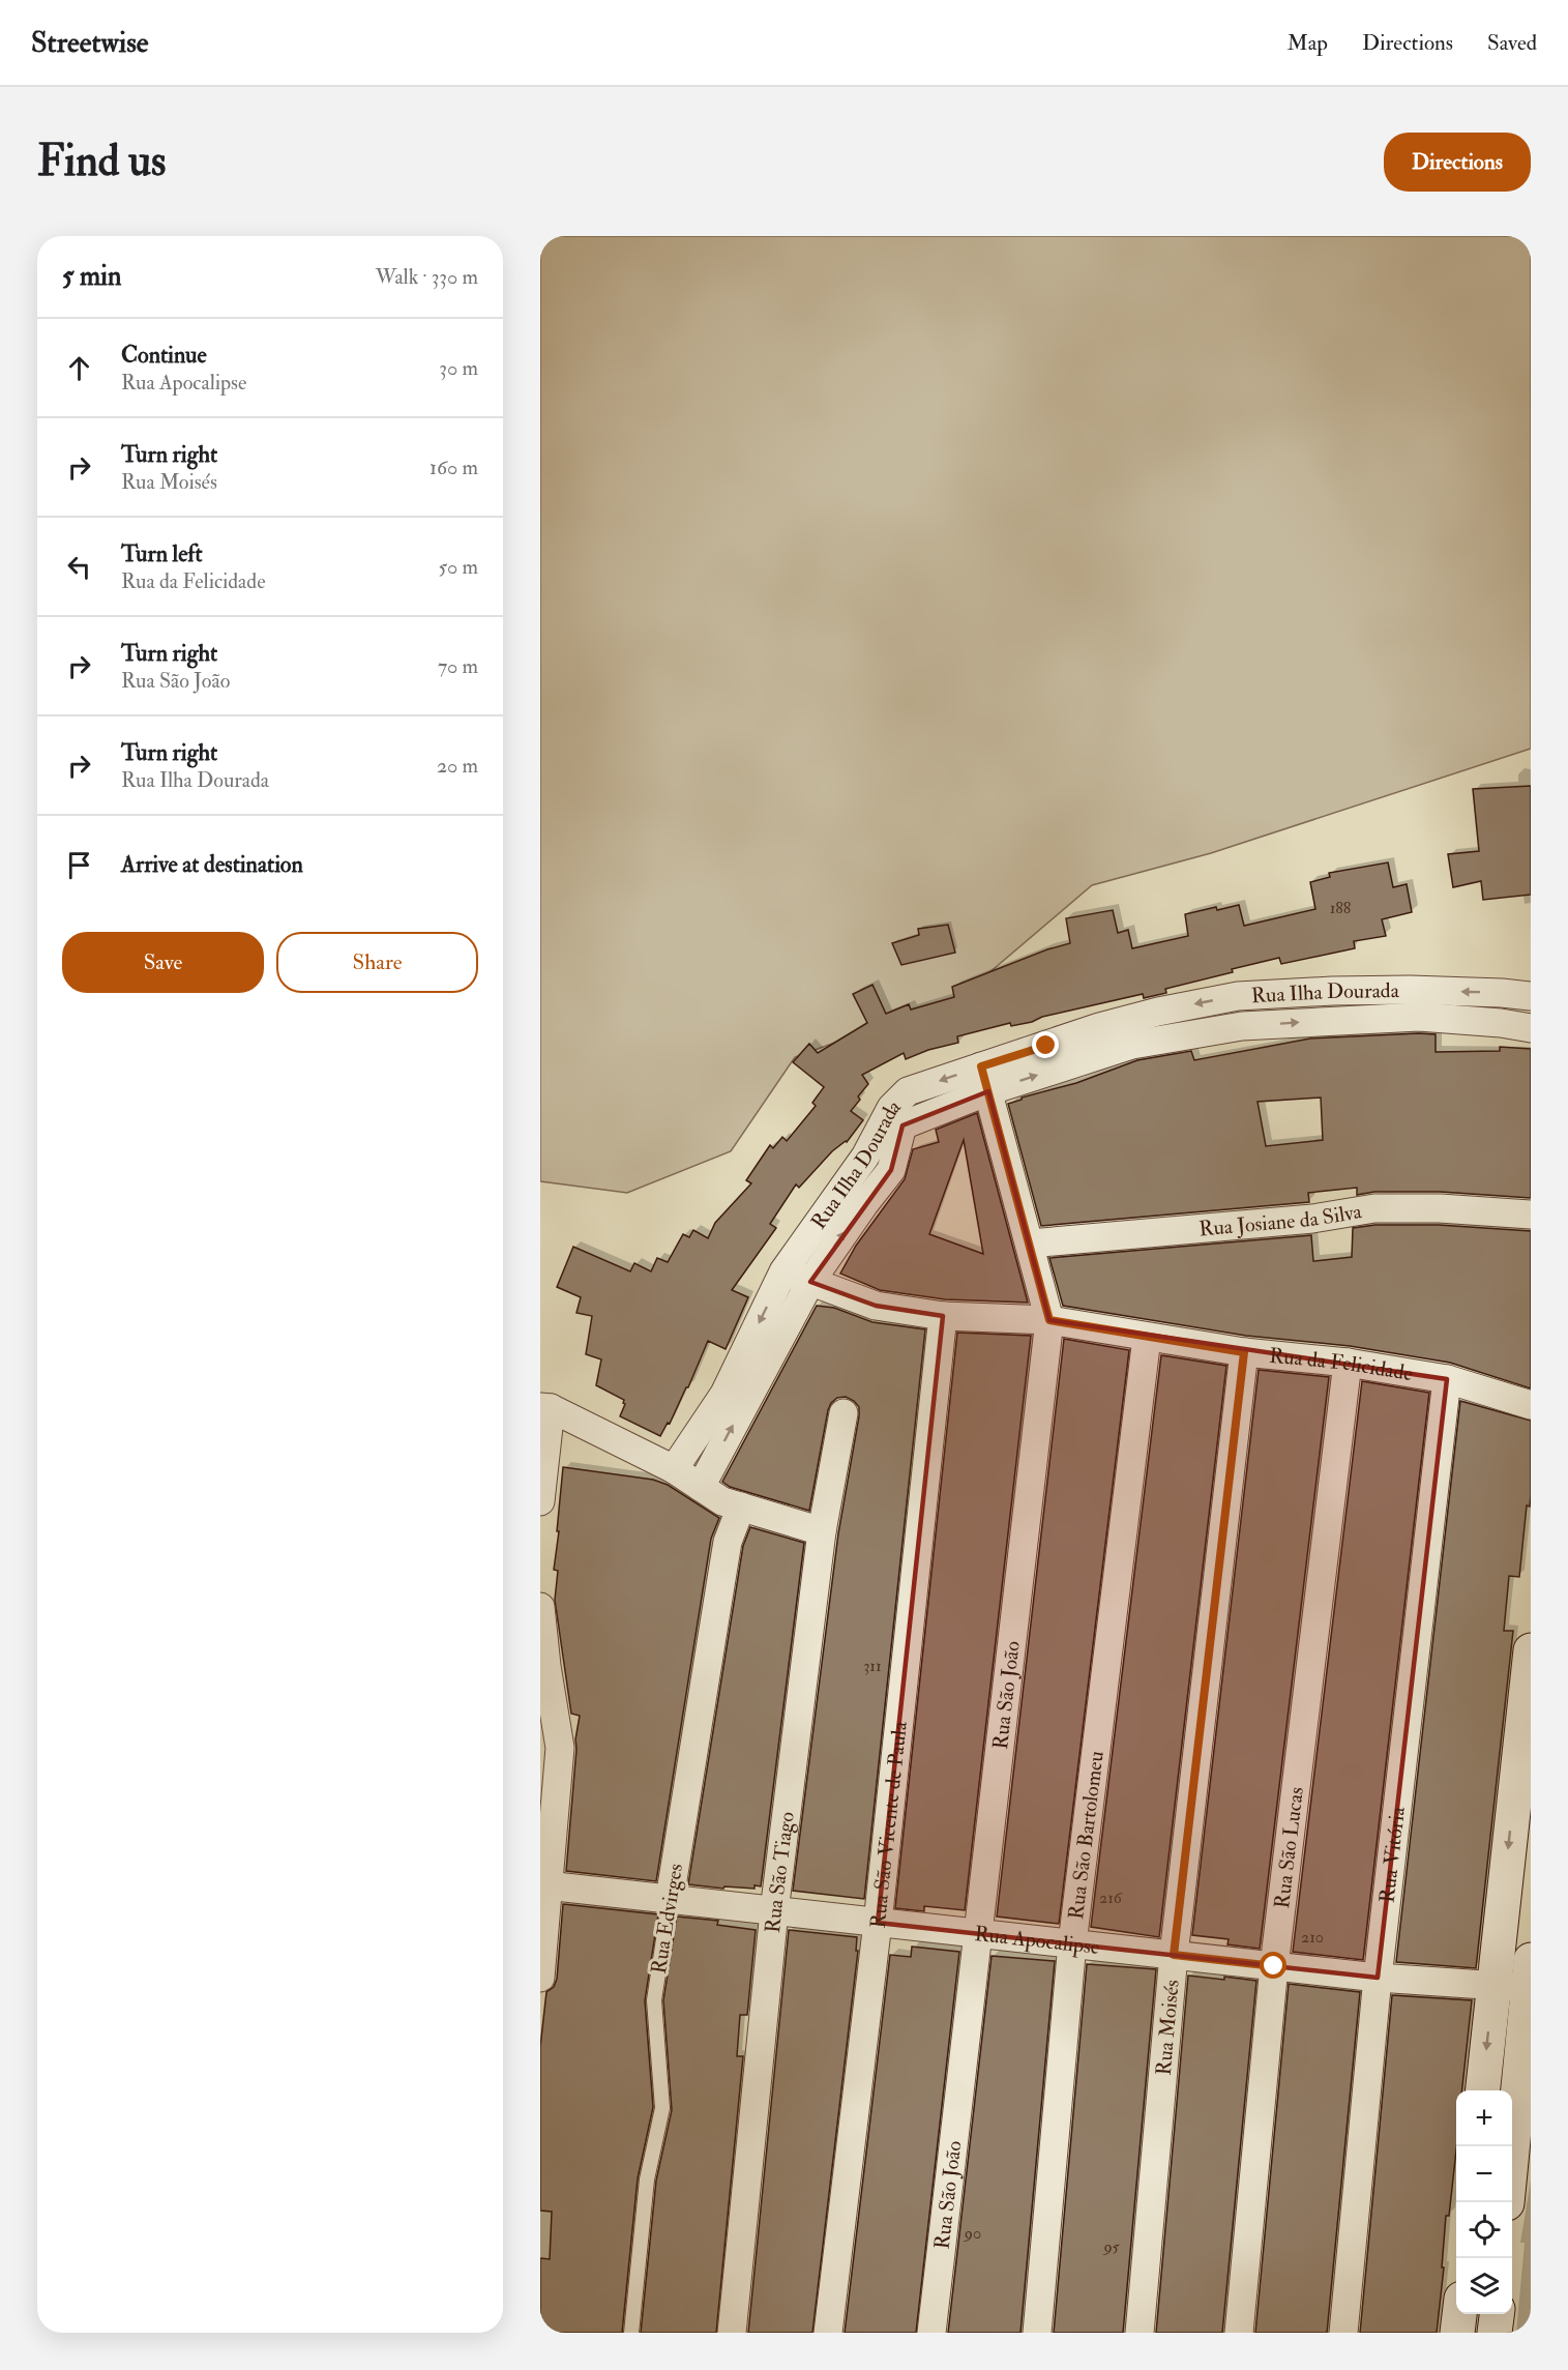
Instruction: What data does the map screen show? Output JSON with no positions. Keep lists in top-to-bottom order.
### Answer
{
  "streets": {
    "street": [
      "Rua Ilha Dourada",
      "Rua Josiane da Silva",
      "Rua da Felicidade",
      "Rua São João",
      "Rua São Vicente de Paula",
      "Rua São Bartolomeu",
      "Rua São Lucas",
      "Rua Vitória",
      "Rua São Tiago",
      "Rua Edvirges",
      "Rua Apocalipse",
      "Rua Moisés"
    ]
  },
  "crossings": [
    ["Rua Ilha Dourada", "Rua da Felicidade"],
    ["Rua Ilha Dourada", "Rua São João"],
    ["Rua Josiane da Silva", "Rua São João"],
    ["Rua da Felicidade", "Rua São João"],
    ["Rua da Felicidade", "Rua São Vicente de Paula"],
    ["Rua da Felicidade", "Rua São Bartolomeu"],
    ["Rua da Felicidade", "Rua São Lucas"],
    ["Rua da Felicidade", "Rua Vitória"],
    ["Rua da Felicidade", "Rua Moisés"],
    ["Rua São João", "Rua Apocalipse"],
    ["Rua São Vicente de Paula", "Rua Apocalipse"],
    ["Rua São Bartolomeu", "Rua Apocalipse"],
    ["Rua São Lucas", "Rua Apocalipse"],
    ["Rua Vitória", "Rua Apocalipse"],
    ["Rua São Tiago", "Rua Apocalipse"],
    ["Rua Edvirges", "Rua Apocalipse"],
    ["Rua Apocalipse", "Rua Moisés"]
  ],
  "house_numbers": [
    "188",
    "311",
    "216",
    "210",
    "90",
    "95"
  ],
  "page": {
    "header": "Streetwise",
    "nav": ["Map", "Directions", "Saved"],
    "buttons": [
      "Directions",
      ["Save", "Share"]
    ],
    "title": "Find us",
    "heading": ["5 min", "Walk · 330 m"],
    "list": [
      ["Continue", "Rua Apocalipse", "30 m"],
      ["Turn right", "Rua Moisés", "160 m"],
      ["Turn left", "Rua da Felicidade", "50 m"],
      ["Turn right", "Rua São João", "70 m"],
      ["Turn right", "Rua Ilha Dourada", "20 m"],
      "Arrive at destination"
    ],
    "map_buttons": ["+", "−"]
  }
}
